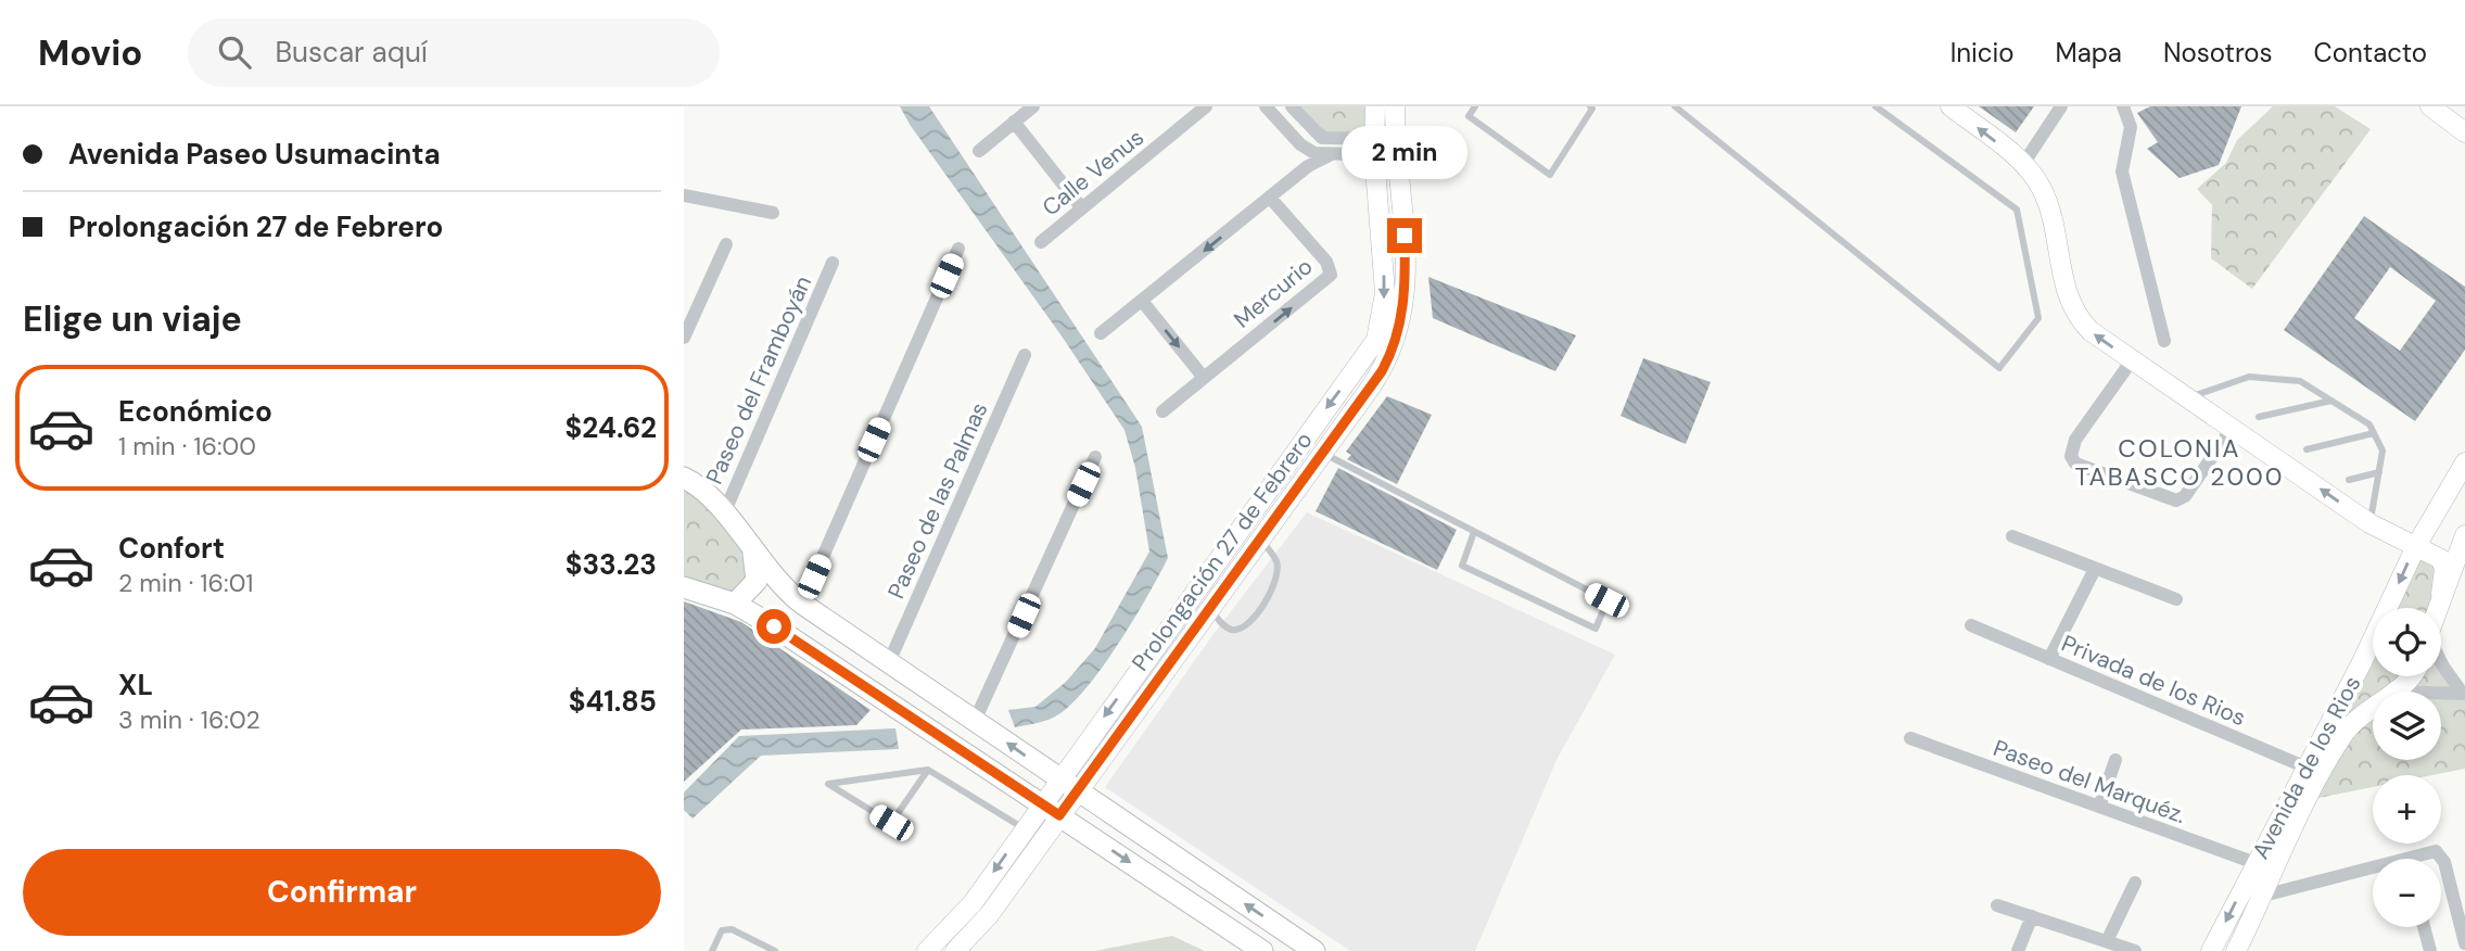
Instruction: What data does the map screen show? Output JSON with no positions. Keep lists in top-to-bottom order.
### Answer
{
  "streets": {
    "main road": ["Prolongación 27 de Febrero", "Avenida de los Rios"],
    "street": [
      "Calle Venus",
      "Mercurio",
      "Paseo del Framboyán",
      "Paseo de las Palmas",
      "Privada de los Rios",
      "Paseo del Marquéz."
    ]
  },
  "crossings": [
    ["Privada de los Rios", "Avenida de los Rios"],
    ["Avenida de los Rios", "Paseo del Marquéz."]
  ],
  "districts": ["COLONIA TABASCO 2000"],
  "page": {
    "header": "Movio",
    "search": "Buscar aquí",
    "nav": [
      "Inicio",
      "Mapa",
      "Nosotros",
      "Contacto"
    ],
    "banner": ["Avenida Paseo Usumacinta", "Prolongación 27 de Febrero"],
    "bubble": "2 min",
    "heading": "Elige un viaje",
    "list": [
      {
        "name": "Económico",
        "note": "1 min · 16:00",
        "value": "$24.62"
      },
      {
        "name": "Confort",
        "note": "2 min · 16:01",
        "value": "$33.23"
      },
      {
        "name": "XL",
        "note": "3 min · 16:02",
        "value": "$41.85"
      }
    ],
    "map_buttons": ["+", "−"],
    "buttons": "Confirmar"
  }
}
